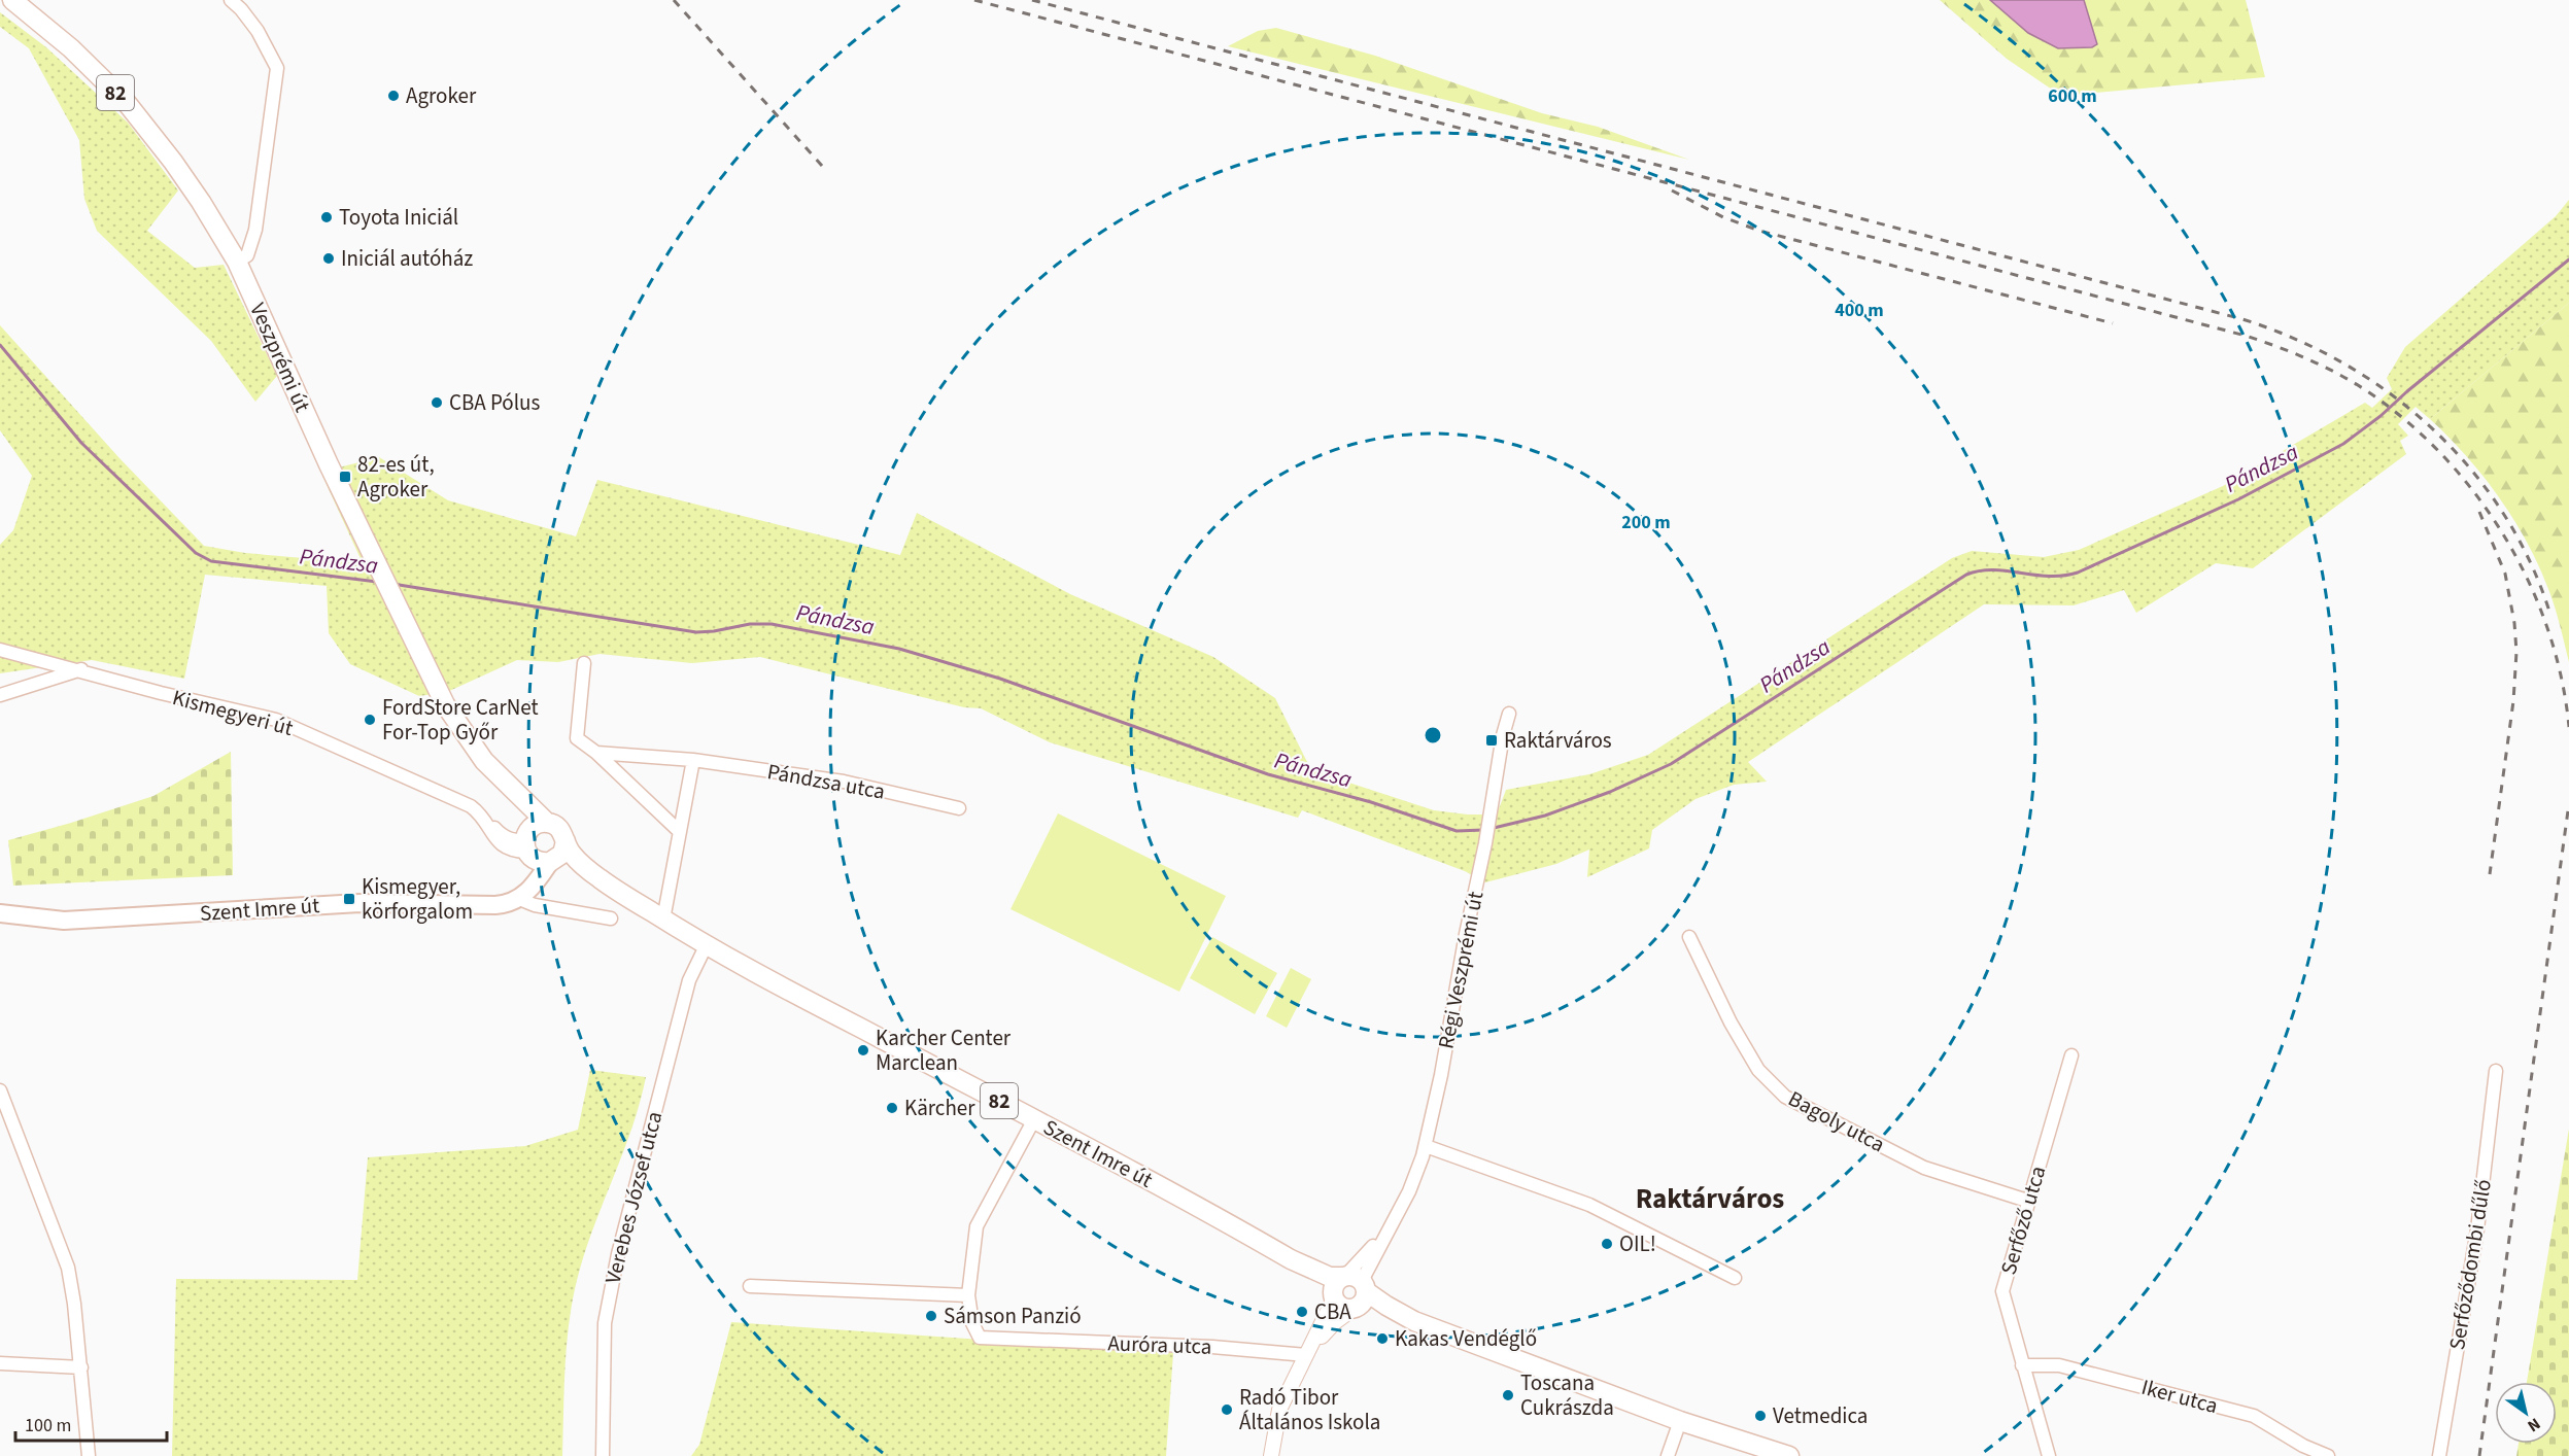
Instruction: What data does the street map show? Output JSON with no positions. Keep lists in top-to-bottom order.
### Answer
{
  "streets": {
    "main road": ["82", "Veszprémi út", "Szent Imre út"],
    "street": [
      "Kismegyeri út",
      "Pándzsa utca",
      "Régi Veszprémi út",
      "Bagoly utca",
      "Verebes József utca",
      "Serfőző utca",
      "Serfőződombi dűlő",
      "Auróra utca",
      "Iker utca"
    ]
  },
  "crossings": [
    ["82", "Veszprémi út"],
    ["82", "Szent Imre út"],
    ["82", "Régi Veszprémi út"],
    ["Veszprémi út", "Kismegyeri út"],
    ["Veszprémi út", "Szent Imre út"],
    ["Kismegyeri út", "Szent Imre út"],
    ["Szent Imre út", "Régi Veszprémi út"],
    ["Szent Imre út", "Verebes József utca"],
    ["Bagoly utca", "Serfőző utca"],
    ["Serfőző utca", "Iker utca"]
  ],
  "districts": ["Raktárváros"],
  "water": ["Pándzsa"],
  "places": {
    "other": [
      "Agroker",
      "Toyota Iniciál",
      "Iniciál autóház",
      "CBA Pólus",
      "FordStore CarNet For-Top Győr",
      "Karcher Center Marclean",
      "Kärcher",
      "OIL!",
      "CBA",
      "Sámson Panzió",
      "Kakas Vendéglő",
      "Toscana Cukrászda",
      "Radó Tibor Általános Iskola",
      "Vetmedica"
    ],
    "transit": ["82-es út, Agroker", "Raktárváros", "Kismegyer, körforgalom"]
  },
  "scale_bar": "100 m",
  "north": "bottom right",
  "rings": ["600 m", "400 m", "200 m"]
}
